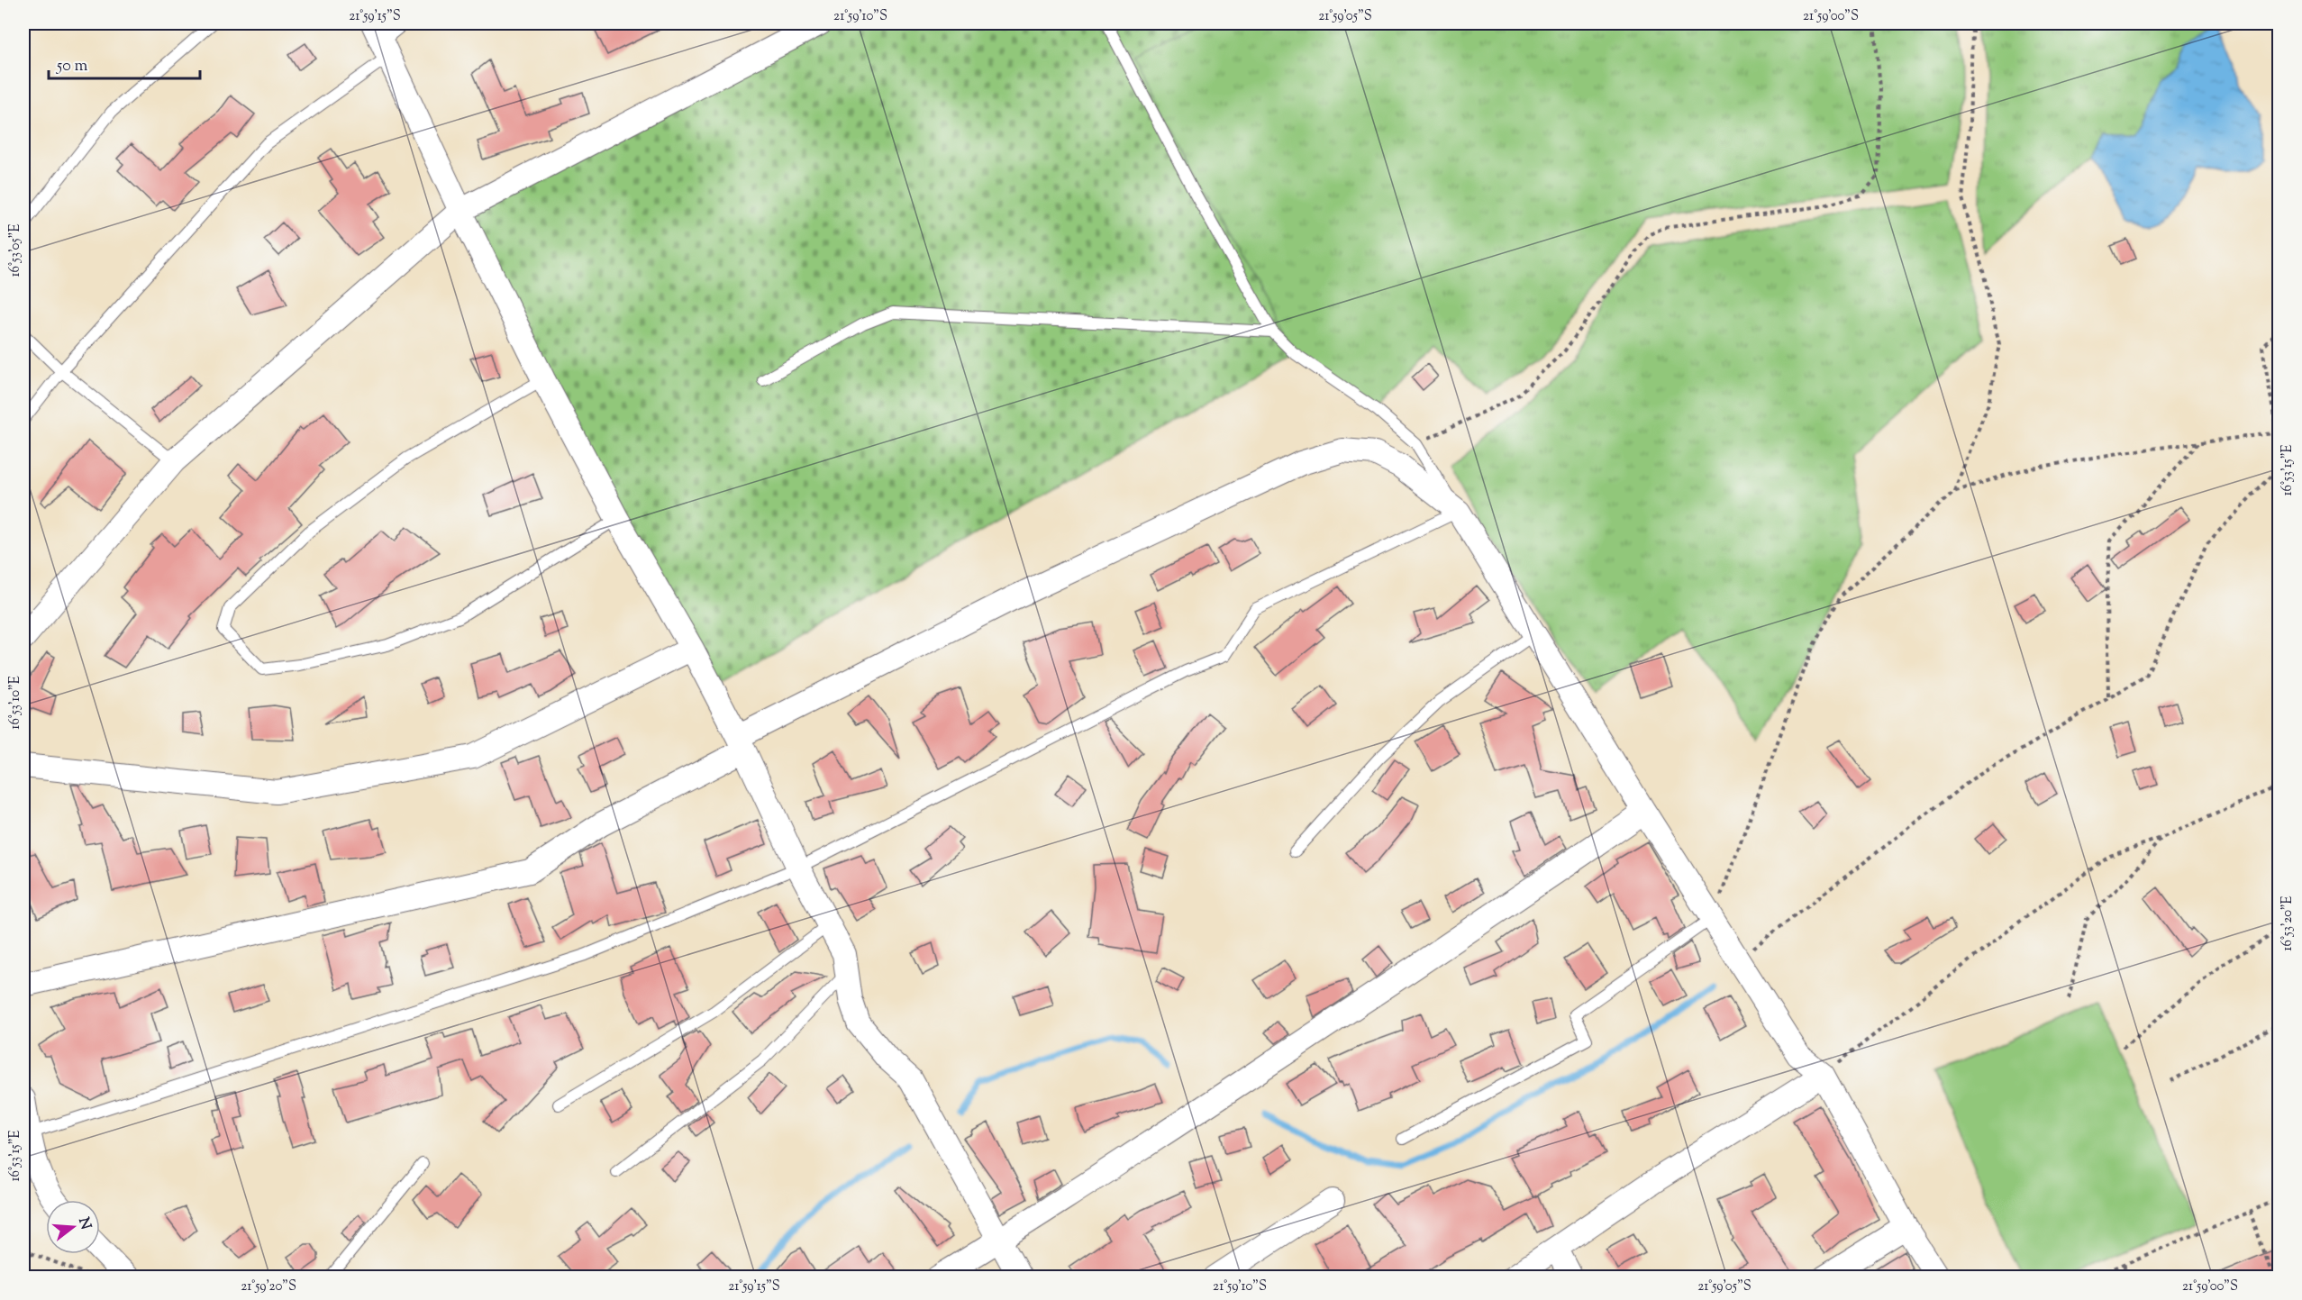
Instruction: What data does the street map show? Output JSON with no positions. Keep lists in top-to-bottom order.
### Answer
{
  "scale_bar": "50 m",
  "north": "right",
  "coordinates": [
    "21°59'15\"S",
    "21°59'10\"S",
    "21°59'05\"S",
    "21°59'00\"S",
    "16°53'05\"E",
    "16°53'15\"E",
    "16°53'10\"E",
    "16°53'20\"E",
    "21°59'20\"S"
  ]
}
